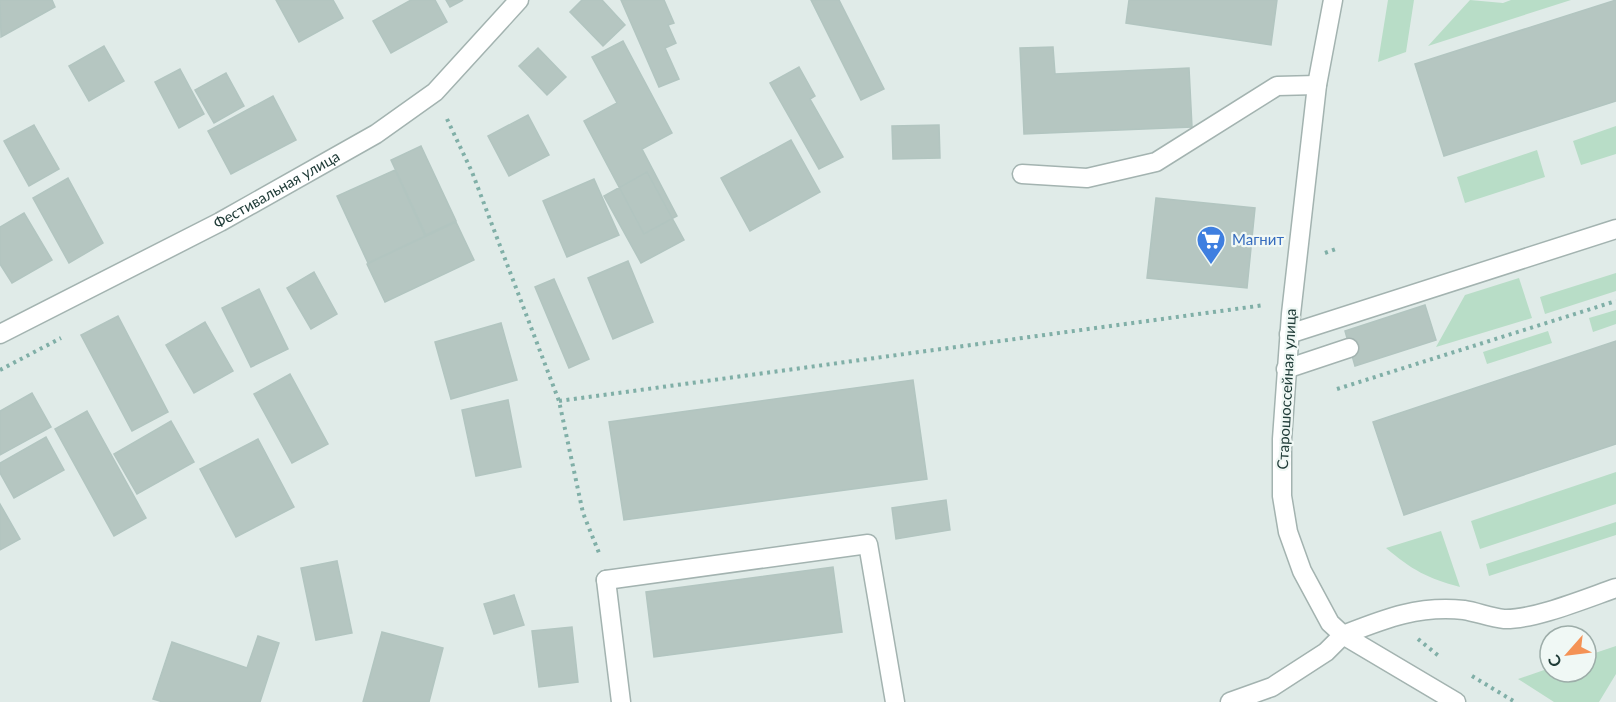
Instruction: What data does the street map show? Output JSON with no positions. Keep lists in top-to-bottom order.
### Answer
{
  "streets": {
    "street": ["Фестивальная улица", "Старошоссейная улица"]
  },
  "places": {
    "supermarket": ["Магнит"]
  },
  "north": "bottom left"
}
